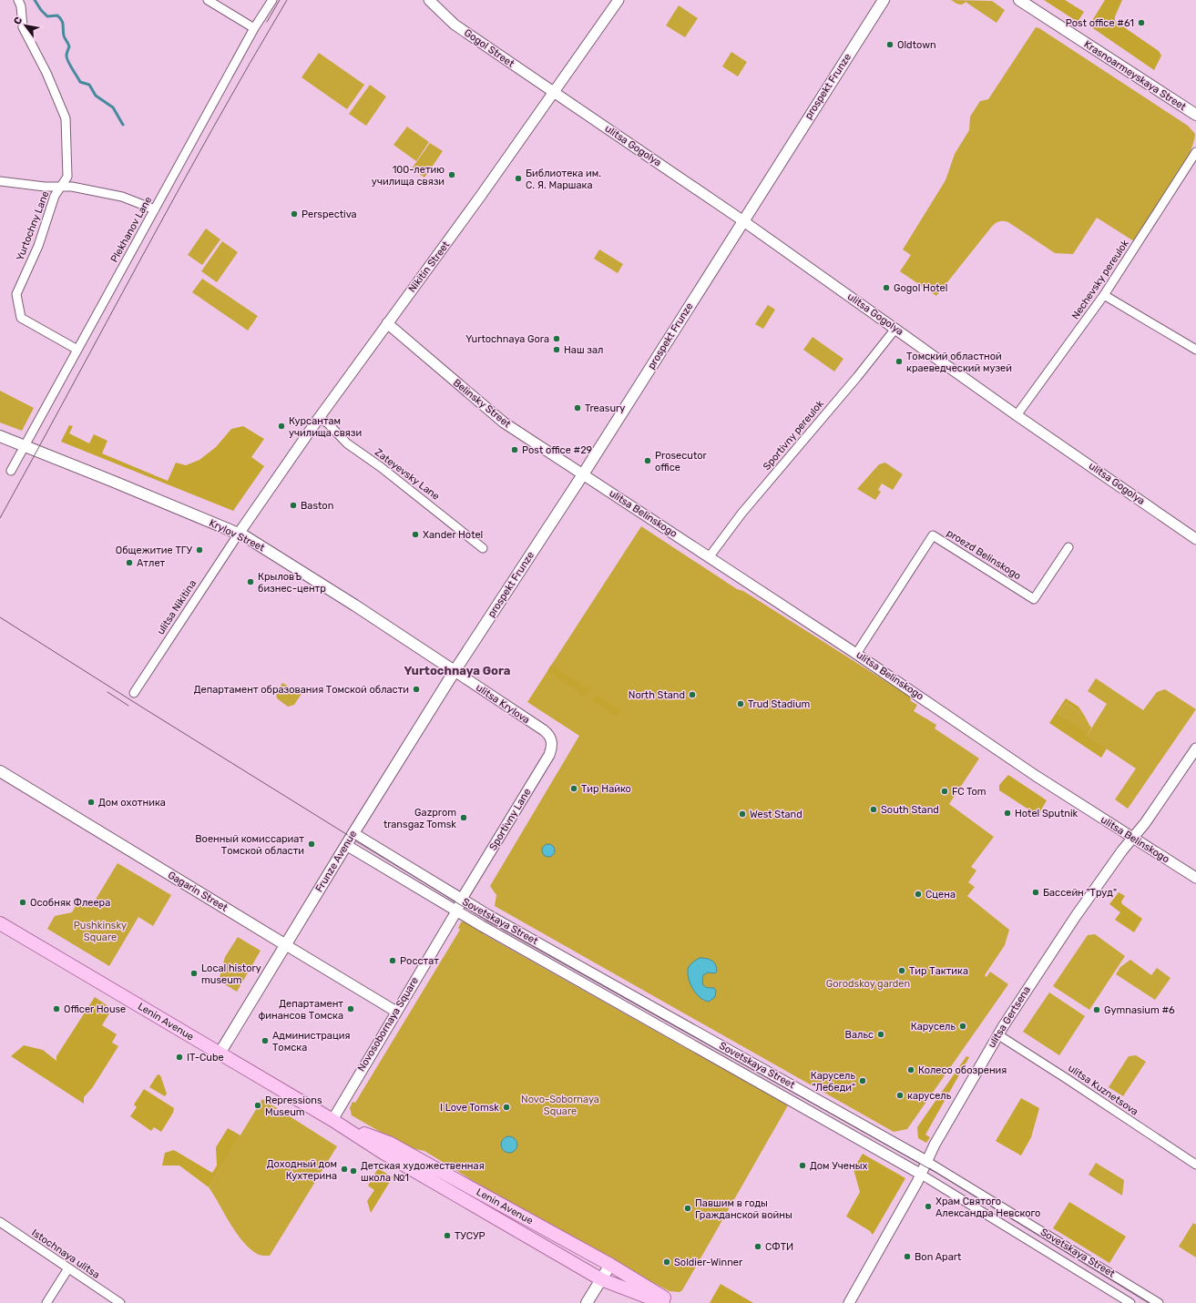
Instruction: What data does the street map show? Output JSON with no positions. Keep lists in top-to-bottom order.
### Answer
{
  "streets": {
    "main road": [
      "Krasnoarmeyskaya Street",
      "prospekt Frunze",
      "Krylov Street",
      "Frunze Avenue",
      "Gagarin Street",
      "Lenin Avenue"
    ],
    "street": [
      "Gogol Street",
      "ulitsa Gogolya",
      "Yurtochny Lane",
      "Plekhanov Lane",
      "Nikitin Street",
      "Nechevsky pereulok",
      "Belinsky Street",
      "Sportivny pereulok",
      "Zateyevsky Lane",
      "ulitsa Belinskogo",
      "proezd Belinskogo",
      "ulitsa Nikitina",
      "ulitsa Krylova",
      "Sportivny Lane",
      "Sovetskaya Street",
      "ulitsa Gertsena",
      "Novosobornaya Square",
      "ulitsa Kuznetsova",
      "Istochnaya ulitsa"
    ]
  },
  "crossings": [
    ["Gogol Street", "ulitsa Gogolya"],
    ["Gogol Street", "Nikitin Street"],
    ["prospekt Frunze", "ulitsa Gogolya"],
    ["prospekt Frunze", "Belinsky Street"],
    ["prospekt Frunze", "ulitsa Belinskogo"],
    ["prospekt Frunze", "Krylov Street"],
    ["prospekt Frunze", "ulitsa Krylova"],
    ["prospekt Frunze", "Frunze Avenue"],
    ["ulitsa Gogolya", "Nikitin Street"],
    ["ulitsa Gogolya", "Nechevsky pereulok"],
    ["ulitsa Gogolya", "Sportivny pereulok"],
    ["Yurtochny Lane", "Plekhanov Lane"],
    ["Plekhanov Lane", "Krylov Street"],
    ["Nikitin Street", "Belinsky Street"],
    ["Nikitin Street", "Zateyevsky Lane"],
    ["Nikitin Street", "Krylov Street"],
    ["Nikitin Street", "ulitsa Nikitina"],
    ["Belinsky Street", "ulitsa Belinskogo"],
    ["Sportivny pereulok", "ulitsa Belinskogo"],
    ["ulitsa Belinskogo", "proezd Belinskogo"],
    ["ulitsa Belinskogo", "ulitsa Gertsena"],
    ["Krylov Street", "ulitsa Nikitina"],
    ["Krylov Street", "ulitsa Krylova"],
    ["Krylov Street", "Frunze Avenue"],
    ["ulitsa Krylova", "Sportivny Lane"],
    ["ulitsa Krylova", "Frunze Avenue"],
    ["Sportivny Lane", "Sovetskaya Street"],
    ["Sportivny Lane", "Novosobornaya Square"],
    ["Frunze Avenue", "Gagarin Street"],
    ["Frunze Avenue", "Sovetskaya Street"],
    ["Frunze Avenue", "Lenin Avenue"],
    ["Gagarin Street", "Novosobornaya Square"],
    ["Sovetskaya Street", "ulitsa Gertsena"],
    ["Sovetskaya Street", "Novosobornaya Square"],
    ["ulitsa Gertsena", "ulitsa Kuznetsova"],
    ["Lenin Avenue", "Novosobornaya Square"]
  ],
  "districts": ["Yurtochnaya Gora"],
  "parks": ["Pushkinsky Square", "Gorodskoy garden", "Novo-Sobornaya Square"],
  "places": [
    "Post office #61",
    "Oldtown",
    "100-летию училища связи",
    "Библиотека им. С. Я. Маршака",
    "Perspectiva",
    "Gogol Hotel",
    "Yurtochnaya Gora",
    "Наш зал",
    "Томский областной краеведческий музей",
    "Treasury",
    "Курсантам училища связи",
    "Post office #29",
    "Prosecutor office",
    "Baston",
    "Xander Hotel",
    "Общежитие ТГУ",
    "Атлет",
    "КрыловЪ бизнес-центр",
    "Департамент образования Томской области",
    "North Stand",
    "Trud Stadium",
    "Тир Найко",
    "FC Tom",
    "Дом охотника",
    "South Stand",
    "Hotel Sputnik",
    "West Stand",
    "Gazprom transgaz Tomsk",
    "Военный комиссариат Томской области",
    "Бассейн \"Труд\"",
    "Сцена",
    "Особняк Флеера",
    "Росстат",
    "Тир Тактика",
    "Local history museum",
    "Officer House",
    "Департамент финансов Томска",
    "Gymnasium #6",
    "Карусель",
    "Вальс",
    "Администрация Томска",
    "IT-Cube",
    "Колесо обозрения",
    "Карусель \"Лебеди\"",
    "карусель",
    "Repressions Museum",
    "I Love Tomsk",
    "Дом Ученых",
    "Доходный дом Кухтерина",
    "Детская художественная школа №1",
    "Храм Святого Александра Невского",
    "Павшим в годы Гражданской войны",
    "ТУСУР",
    "СФТИ",
    "Bon Apart",
    "Soldier-Winner"
  ],
  "north": "top left"
}
